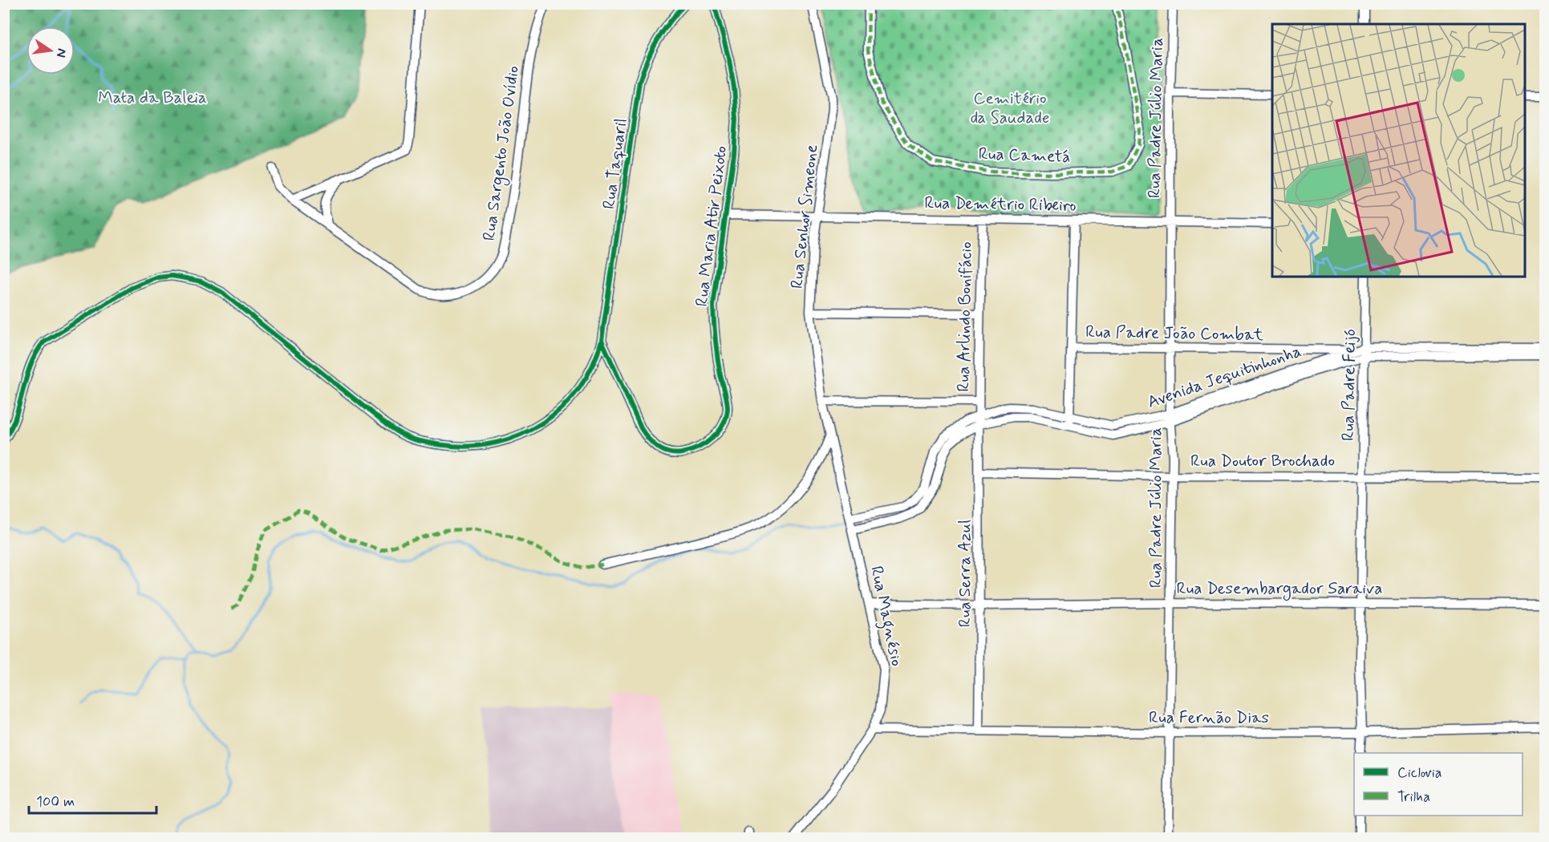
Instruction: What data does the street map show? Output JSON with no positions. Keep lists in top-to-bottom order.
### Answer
{
  "streets": {
    "street": [
      "Rua Padre Júlio Maria",
      "Rua Sargento João Ovídio",
      "Rua Cametá",
      "Rua Taquaril",
      "Rua Demétrio Ribeiro",
      "Rua Senhor Simeone",
      "Rua Maria Atir Peixoto",
      "Rua Arlindo Bonifácio",
      "Rua Padre João Combat",
      "Avenida Jequitinhonha",
      "Rua Padre Feijó",
      "Rua Doutor Brochado",
      "Rua Serra Azul",
      "Rua Desembargador Saraiva",
      "Rua Magnésio",
      "Rua Fernão Dias"
    ]
  },
  "crossings": [
    ["Rua Padre Júlio Maria", "Rua Demétrio Ribeiro"],
    ["Rua Padre Júlio Maria", "Rua Padre João Combat"],
    ["Rua Padre Júlio Maria", "Avenida Jequitinhonha"],
    ["Rua Padre Júlio Maria", "Rua Doutor Brochado"],
    ["Rua Padre Júlio Maria", "Rua Desembargador Saraiva"],
    ["Rua Padre Júlio Maria", "Rua Fernão Dias"],
    ["Rua Taquaril", "Rua Maria Atir Peixoto"],
    ["Rua Demétrio Ribeiro", "Rua Senhor Simeone"],
    ["Rua Demétrio Ribeiro", "Rua Maria Atir Peixoto"],
    ["Rua Demétrio Ribeiro", "Rua Arlindo Bonifácio"],
    ["Rua Senhor Simeone", "Avenida Jequitinhonha"],
    ["Rua Senhor Simeone", "Rua Magnésio"],
    ["Rua Arlindo Bonifácio", "Avenida Jequitinhonha"],
    ["Rua Arlindo Bonifácio", "Rua Serra Azul"],
    ["Rua Padre João Combat", "Avenida Jequitinhonha"],
    ["Rua Padre João Combat", "Rua Padre Feijó"],
    ["Avenida Jequitinhonha", "Rua Padre Feijó"],
    ["Avenida Jequitinhonha", "Rua Serra Azul"],
    ["Avenida Jequitinhonha", "Rua Magnésio"],
    ["Rua Padre Feijó", "Rua Doutor Brochado"],
    ["Rua Padre Feijó", "Rua Desembargador Saraiva"],
    ["Rua Padre Feijó", "Rua Fernão Dias"],
    ["Rua Doutor Brochado", "Rua Serra Azul"],
    ["Rua Serra Azul", "Rua Desembargador Saraiva"],
    ["Rua Serra Azul", "Rua Fernão Dias"],
    ["Rua Desembargador Saraiva", "Rua Magnésio"],
    ["Rua Magnésio", "Rua Fernão Dias"]
  ],
  "parks": ["Mata da Baleia", "Cemitério da Saudade"],
  "legend": ["Ciclovia", "Trilha"],
  "scale_bar": "100 m",
  "north": "right"
}
